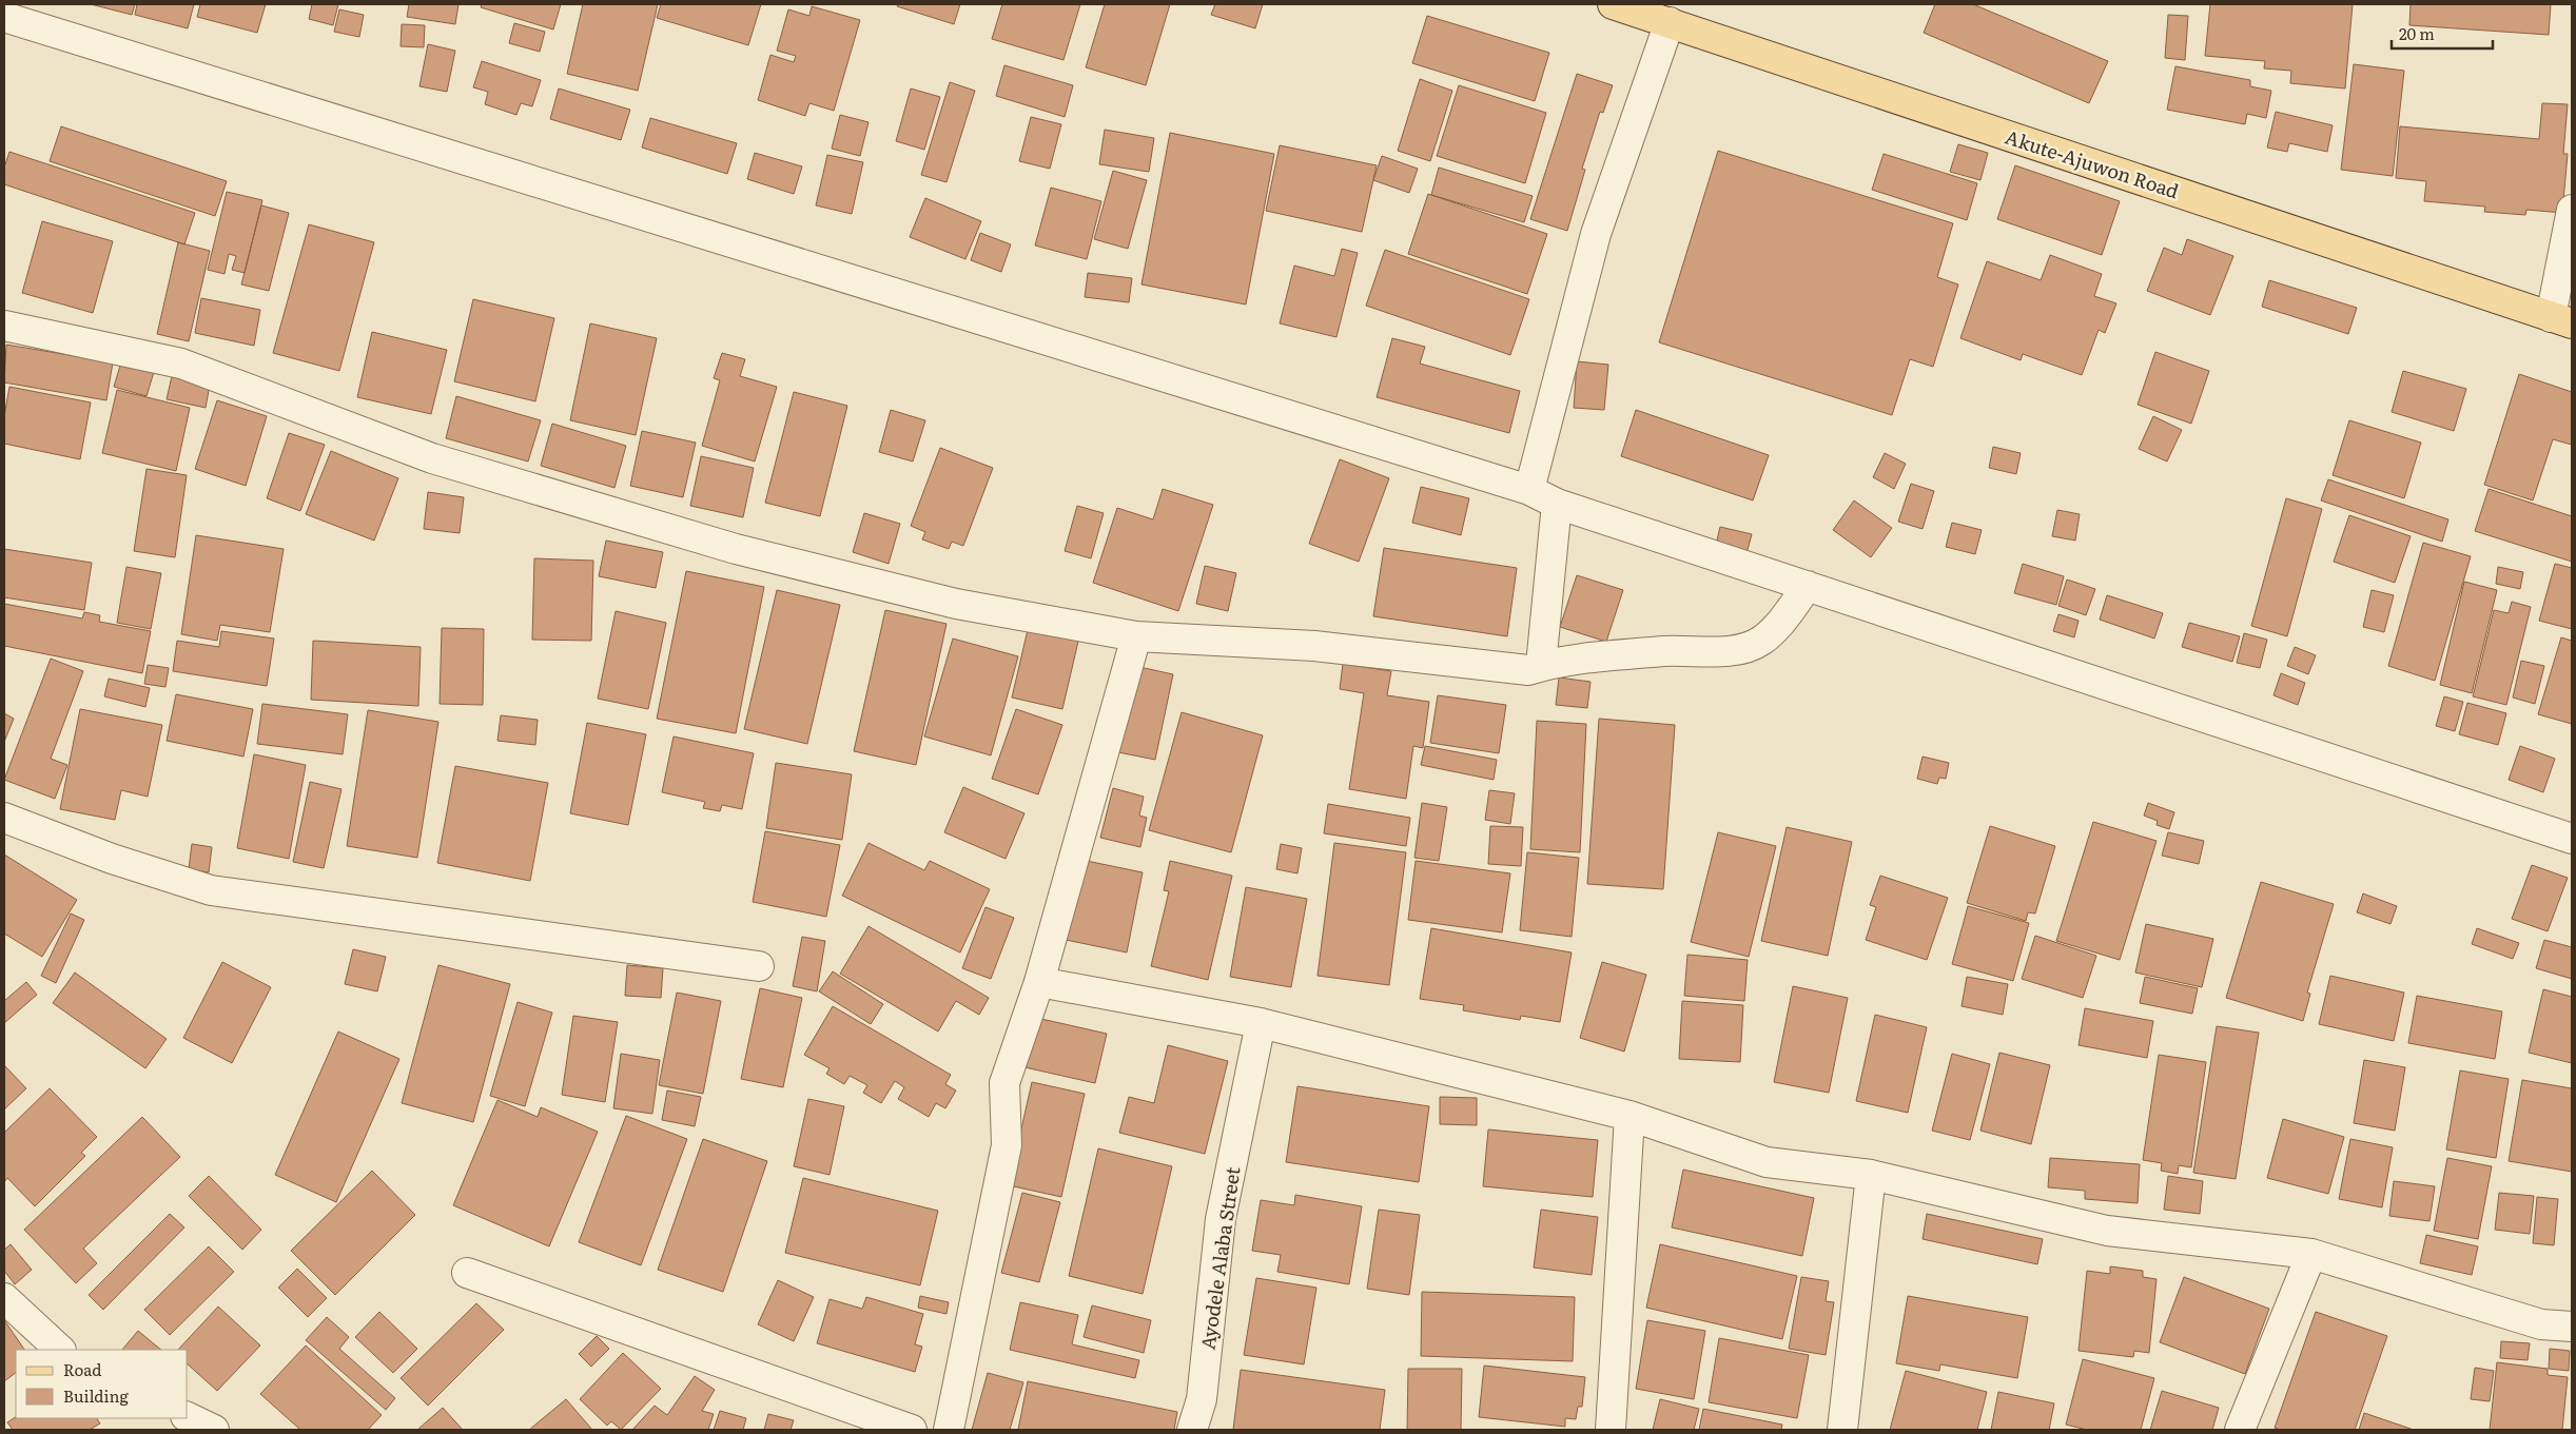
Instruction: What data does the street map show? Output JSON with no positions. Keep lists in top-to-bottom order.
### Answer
{
  "streets": {
    "main road": ["Akute-Ajuwon Road"],
    "street": ["Ayodele Alaba Street"]
  },
  "legend": ["Road", "Building"],
  "scale_bar": "20 m"
}
